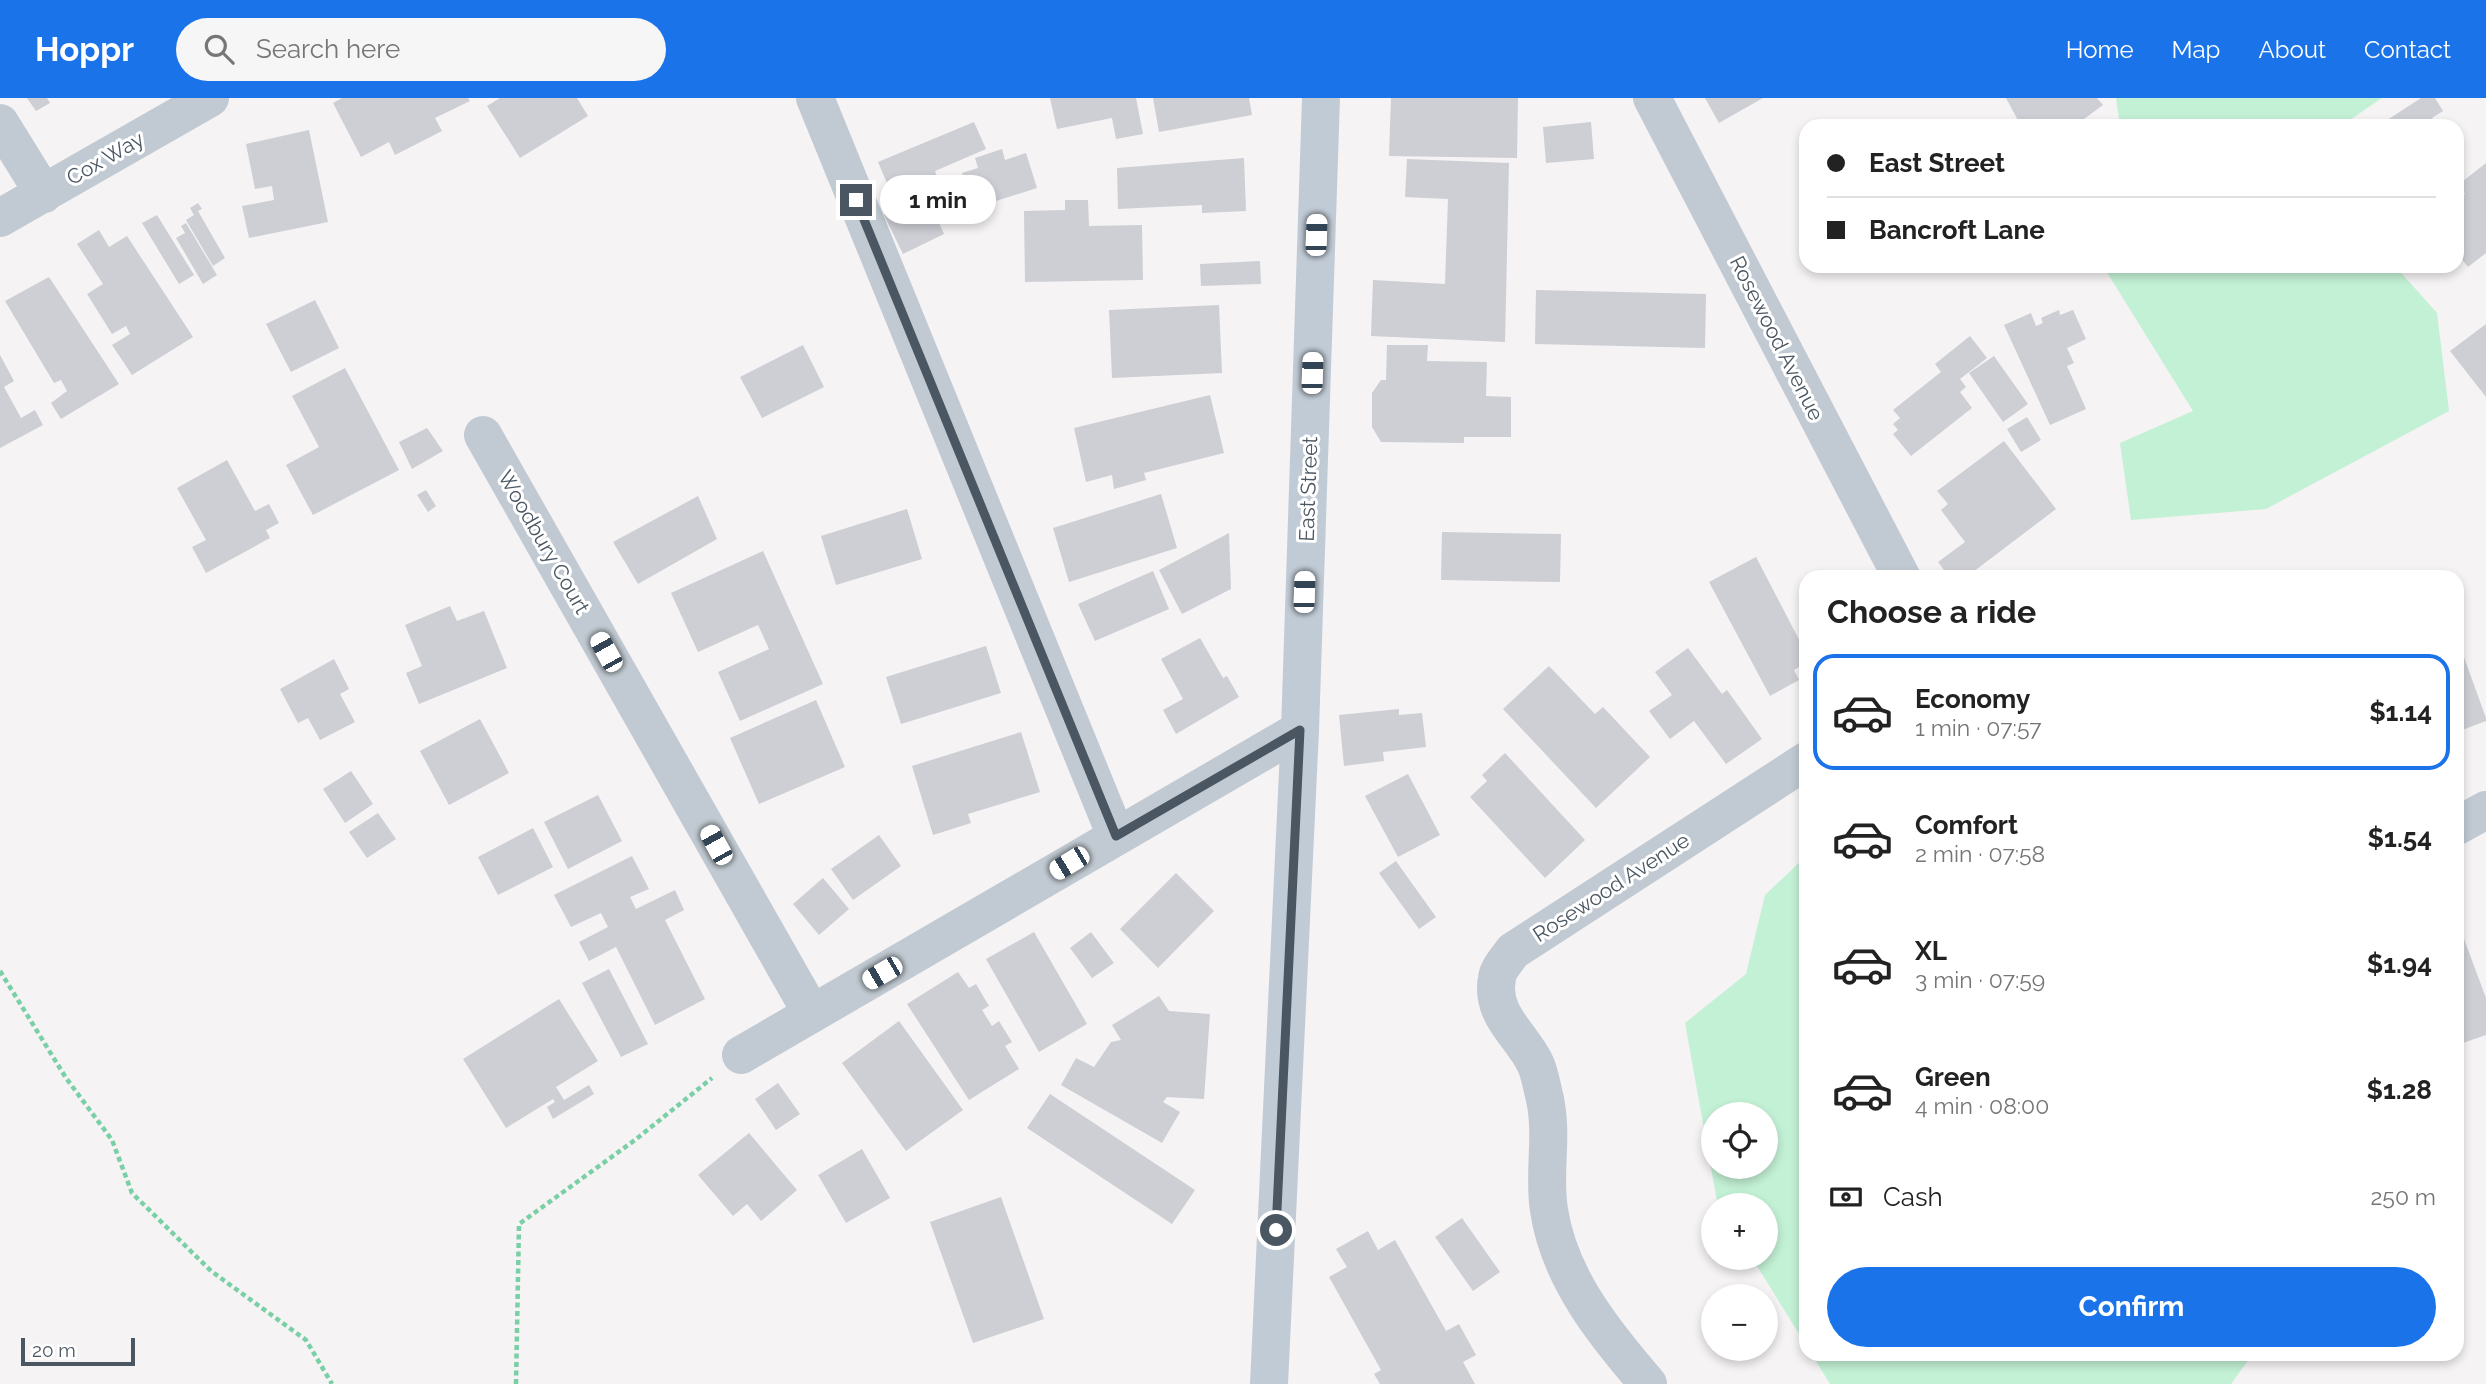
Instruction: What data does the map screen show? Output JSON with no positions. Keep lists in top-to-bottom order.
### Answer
{
  "streets": {
    "main road": ["East Street"],
    "street": ["Cox Way", "Rosewood Avenue", "Woodbury Court"]
  },
  "scale_bar": "20 m",
  "page": {
    "header": "Hoppr",
    "search": "Search here",
    "nav": [
      "Home",
      "Map",
      "About",
      "Contact"
    ],
    "banner": ["East Street", "Bancroft Lane"],
    "bubble": "1 min",
    "heading": "Choose a ride",
    "list": [
      {
        "name": "Economy",
        "note": "1 min · 07:57",
        "value": "$1.14"
      },
      {
        "name": "Comfort",
        "note": "2 min · 07:58",
        "value": "$1.54"
      },
      {
        "name": "XL",
        "note": "3 min · 07:59",
        "value": "$1.94"
      },
      {
        "name": "Green",
        "note": "4 min · 08:00",
        "value": "$1.28"
      }
    ],
    "map_buttons": ["+", "−"],
    "pay": ["Cash", "250 m"],
    "buttons": "Confirm",
    "scale": "20 m"
  }
}
